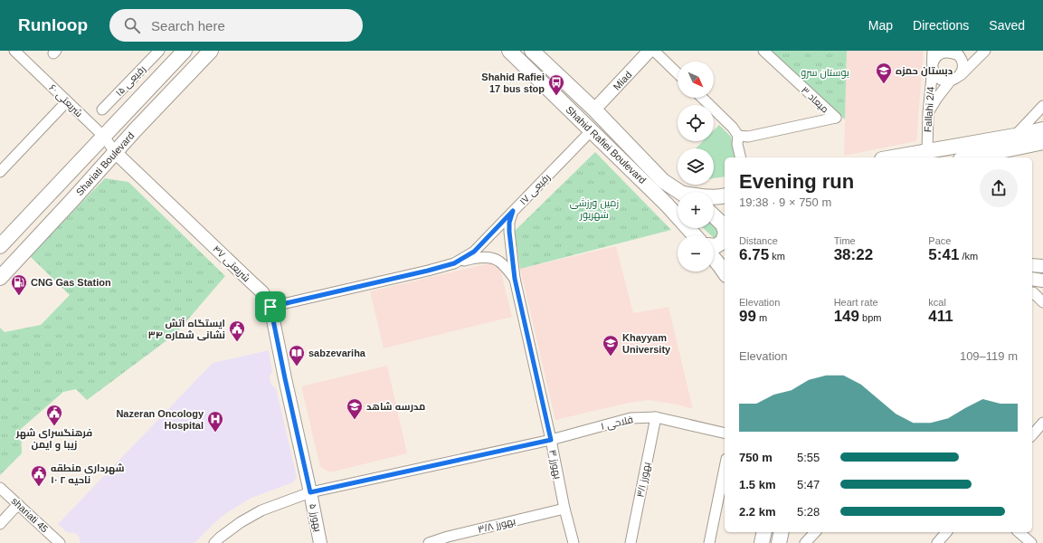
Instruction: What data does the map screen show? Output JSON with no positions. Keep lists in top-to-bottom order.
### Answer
{
  "streets": {
    "main road": ["Shahid Rafiei Boulevard", "Shariati Boulevard"],
    "street": [
      "رفیعی ۱۵",
      "Miad",
      "میعاد ۳",
      "شریعتی ۶۰",
      "Fallahi 2/4",
      "رفیعی ۱۷",
      "شریعتی ۴۷",
      "فلاحی ۱",
      "بهورز ۳",
      "بهورز ۳/۱",
      "shariati 45",
      "بهورز ۵",
      "بهورز ۳/۸"
    ]
  },
  "crossings": [
    ["Miad", "Shahid Rafiei Boulevard"],
    ["شریعتی ۶۰", "Shariati Boulevard"],
    ["شریعتی ۶۰", "شریعتی ۴۷"],
    ["Shahid Rafiei Boulevard", "رفیعی ۱۷"],
    ["Shariati Boulevard", "شریعتی ۴۷"],
    ["رفیعی ۱۷", "شریعتی ۴۷"],
    ["رفیعی ۱۷", "بهورز ۳"],
    ["شریعتی ۴۷", "فلاحی ۱"],
    ["شریعتی ۴۷", "بهورز ۵"],
    ["فلاحی ۱", "بهورز ۳"],
    ["فلاحی ۱", "بهورز ۳/۱"],
    ["فلاحی ۱", "بهورز ۵"],
    ["بهورز ۳", "بهورز ۳/۸"]
  ],
  "parks": ["بوستان سرو", "زمین ورزشی شهریور"],
  "places": {
    "school or university": ["دبستان حمزه", "Khayyam University", "مدرسه شاهد"],
    "bus stop": ["Shahid Rafiei 17 bus stop"],
    "fuel station": ["CNG Gas Station"],
    "public building": ["ایستگاه آتش نشانی شماره ۳۴", "فرهنگسرای شهر زیبا و ایمن", "شهرداری منطقه ۱۰ ناحیه ۲"],
    "library": ["sabzevariha"],
    "hospital": ["Nazeran Oncology Hospital"]
  },
  "north": "bottom right",
  "page": {
    "header": "Runloop",
    "search": "Search here",
    "nav": ["Map", "Directions", "Saved"],
    "map_buttons": ["+", "−"],
    "heading": ["Evening run", "19:38 · 9 × 750 m"],
    "stats": [
      ["Distance", "6.75 km"],
      ["Time", "38:22"],
      ["Pace", "5:41 /km"],
      ["Elevation", "99 m"],
      ["Heart rate", "149 bpm"],
      ["kcal", "411"]
    ],
    "chart": ["Elevation", "109–119 m"],
    "list": [
      {
        "name": "750 m",
        "note": "5:55"
      },
      {
        "name": "1.5 km",
        "note": "5:47"
      },
      {
        "name": "2.2 km",
        "note": "5:28"
      }
    ]
  }
}
